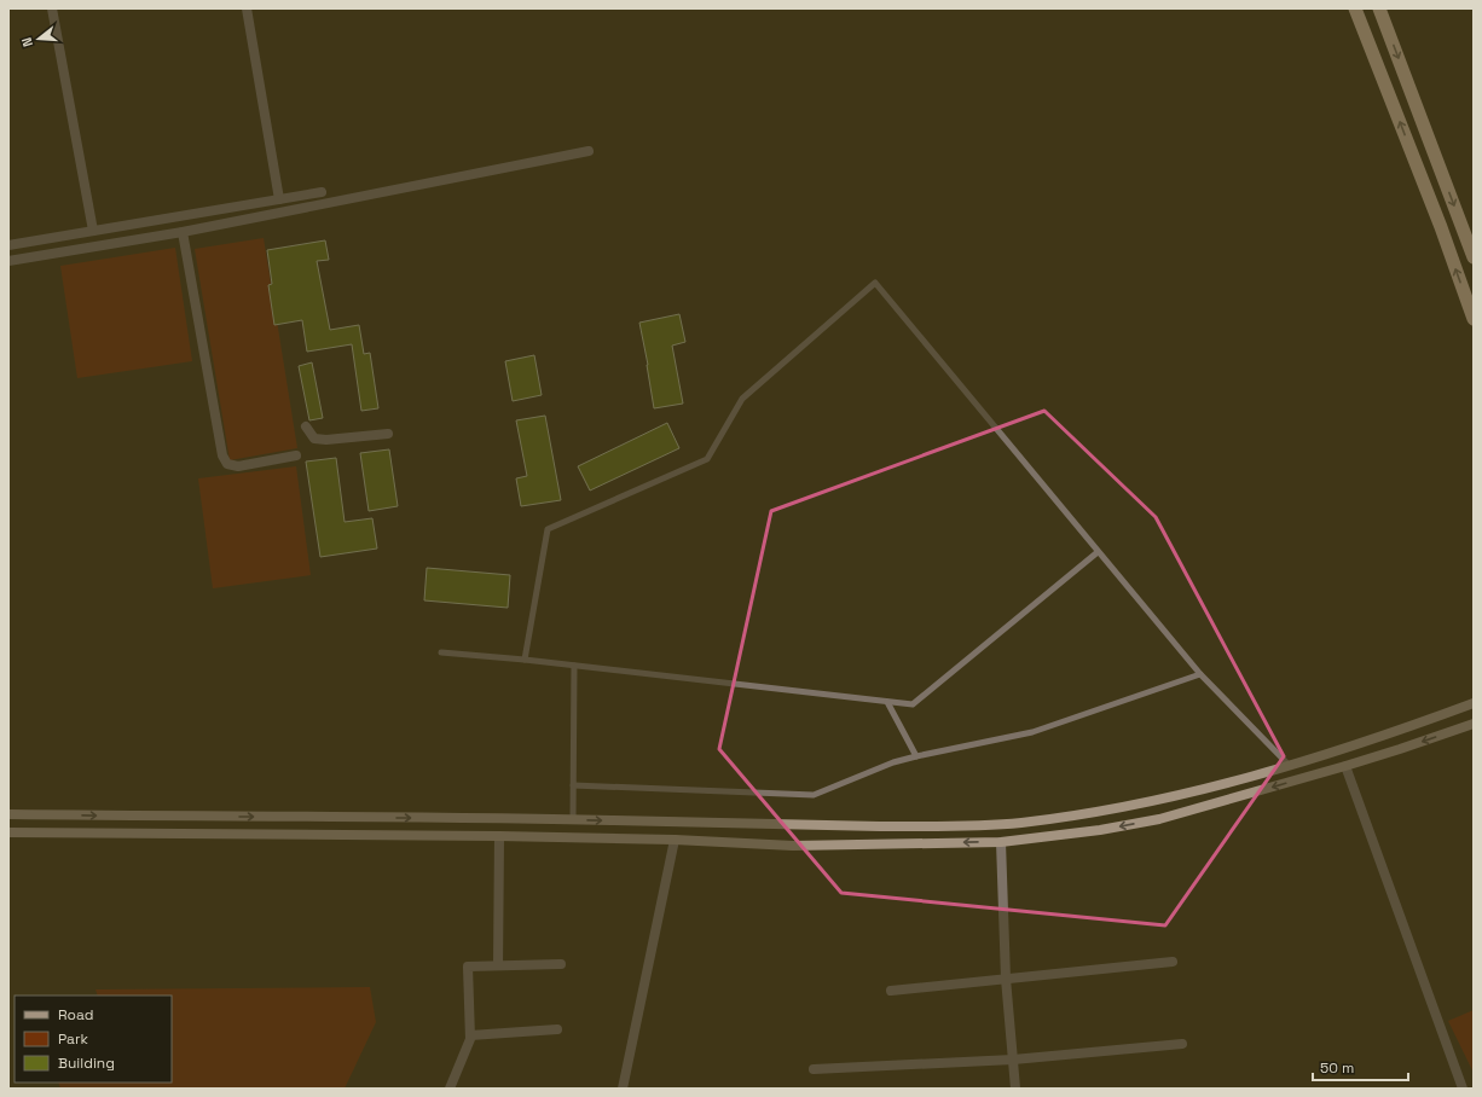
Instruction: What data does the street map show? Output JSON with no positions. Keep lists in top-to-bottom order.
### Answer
{
  "legend": ["Road", "Park", "Building"],
  "scale_bar": "50 m",
  "north": "left"
}
